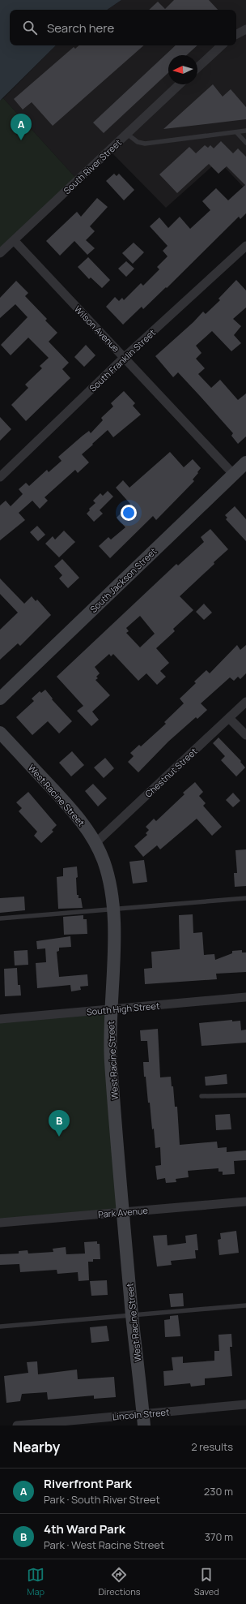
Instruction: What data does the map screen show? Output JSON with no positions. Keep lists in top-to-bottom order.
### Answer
{
  "streets": {
    "main road": ["South Jackson Street", "West Racine Street"],
    "street": [
      "South River Street",
      "Wilson Avenue",
      "South Franklin Street",
      "Chestnut Street",
      "South High Street",
      "Park Avenue",
      "Lincoln Street"
    ]
  },
  "crossings": [
    ["South River Street", "Wilson Avenue"],
    ["Wilson Avenue", "South Franklin Street"],
    ["Wilson Avenue", "South Jackson Street"],
    ["Chestnut Street", "West Racine Street"],
    ["West Racine Street", "South High Street"],
    ["West Racine Street", "Park Avenue"],
    ["West Racine Street", "Lincoln Street"]
  ],
  "north": "left",
  "page": {
    "search": "Search here",
    "pins": ["A", "B"],
    "heading": ["Nearby", "2 results"],
    "list": [
      {
        "mark": "A",
        "name": "Riverfront Park",
        "note": "Park · South River Street",
        "value": "230 m"
      },
      {
        "mark": "B",
        "name": "4th Ward Park",
        "note": "Park · West Racine Street",
        "value": "370 m"
      }
    ],
    "nav": ["Map", "Directions", "Saved"]
  }
}
